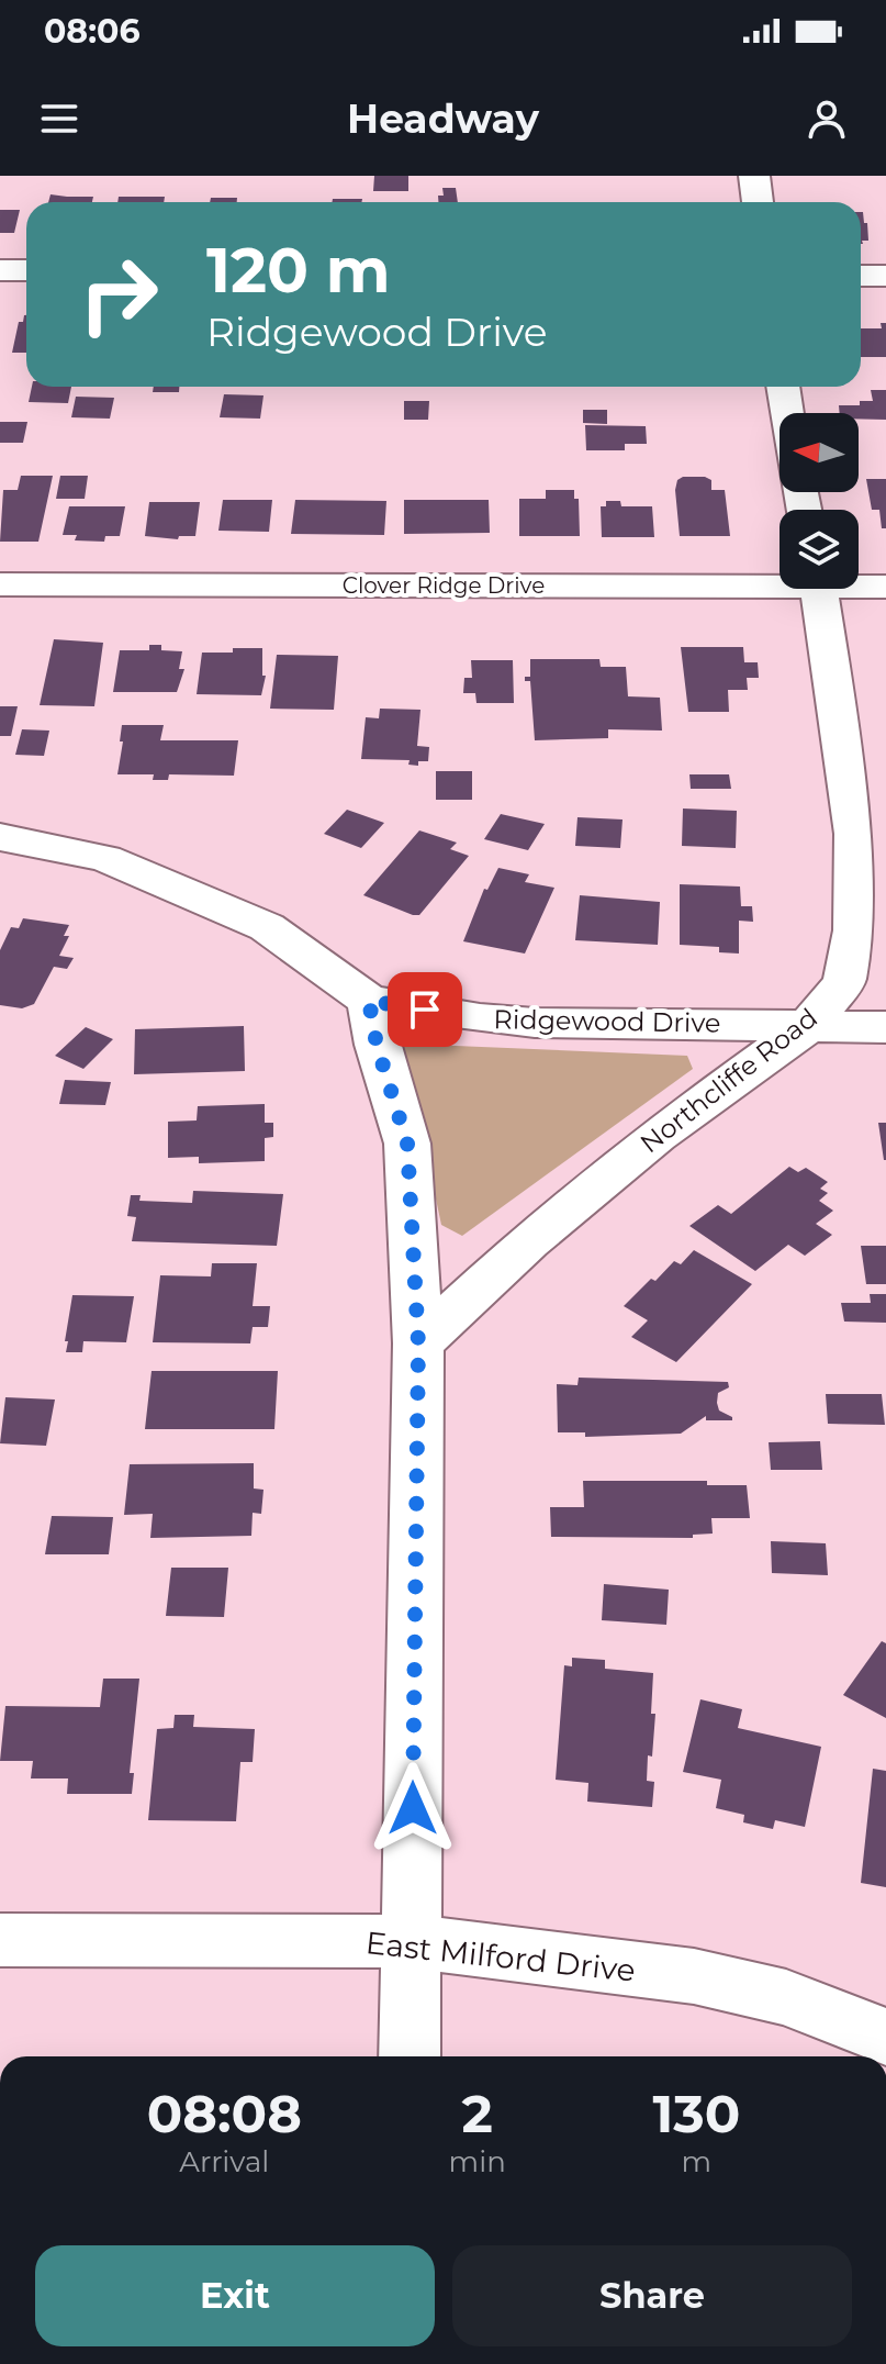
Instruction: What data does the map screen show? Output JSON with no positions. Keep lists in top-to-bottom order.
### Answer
{
  "streets": {
    "street": [
      "Clover Ridge Drive",
      "Ridgewood Drive",
      "Northcliffe Road",
      "East Milford Drive"
    ]
  },
  "crossings": [
    ["Ridgewood Drive", "Northcliffe Road"]
  ],
  "north": "left",
  "page": {
    "status": "08:06",
    "header": "Headway",
    "turn": ["120 m", "Ridgewood Drive"],
    "eta": [
      "08:08",
      "Arrival",
      "2",
      "min",
      "130",
      "m"
    ],
    "buttons": ["Exit", "Share"]
  }
}
